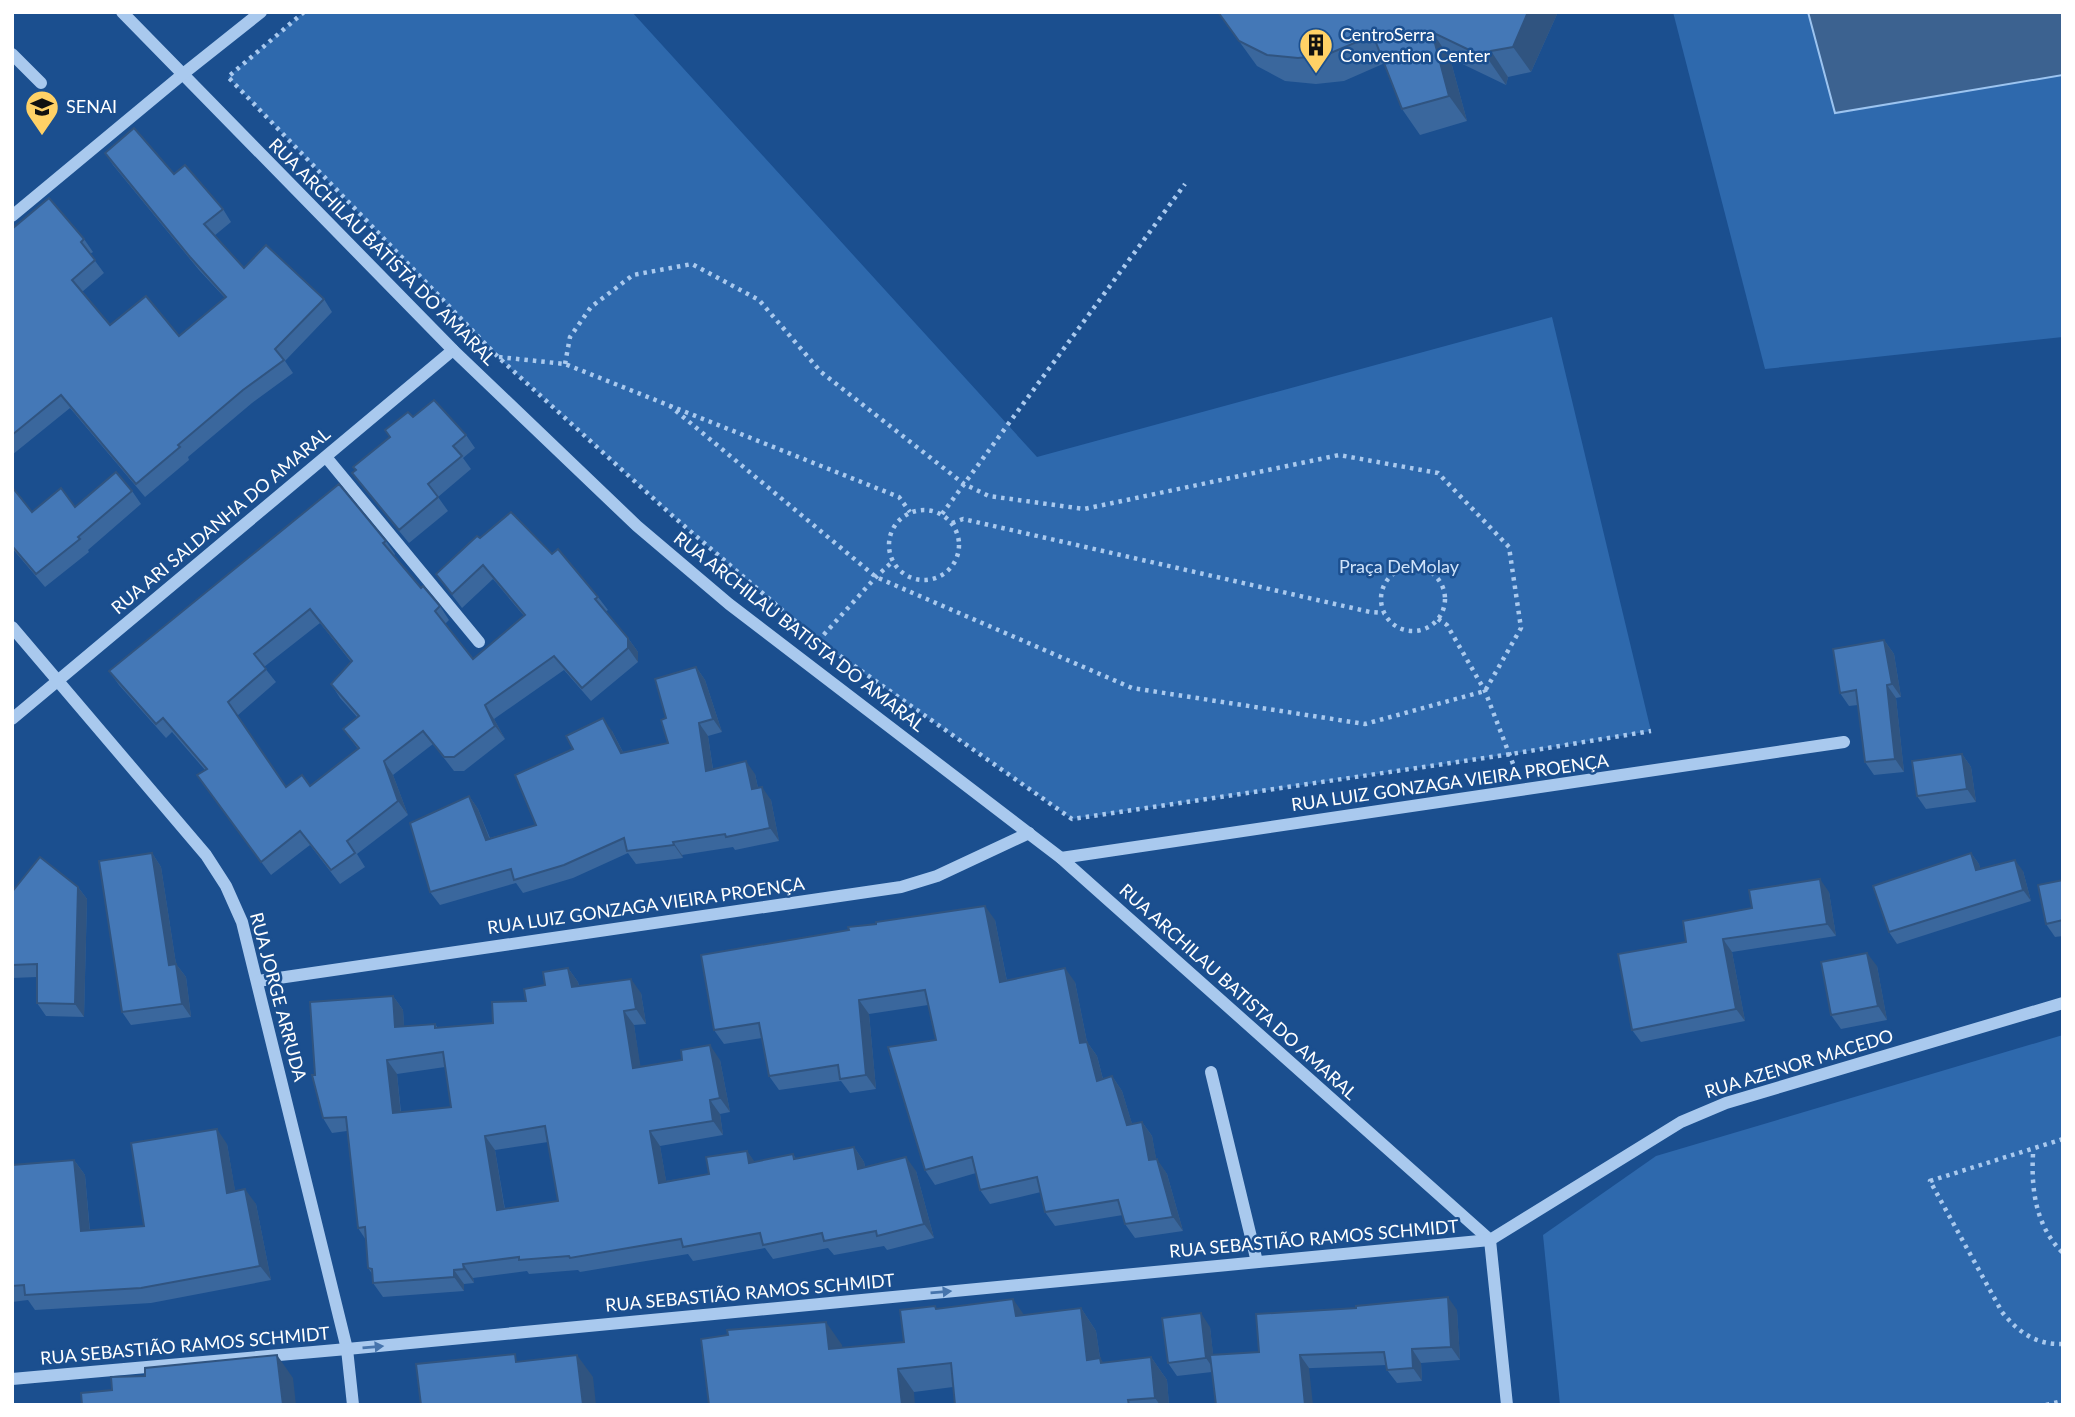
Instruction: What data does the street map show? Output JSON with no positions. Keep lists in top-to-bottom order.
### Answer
{
  "streets": {
    "street": [
      "RUA ARCHILAU BATISTA DO AMARAL",
      "RUA ARI SALDANHA DO AMARAL",
      "RUA LUIZ GONZAGA VIEIRA PROENÇA",
      "RUA JORGE ARRUDA",
      "RUA AZENOR MACEDO",
      "RUA SEBASTIÃO RAMOS SCHMIDT"
    ]
  },
  "crossings": [
    ["RUA ARCHILAU BATISTA DO AMARAL", "RUA ARI SALDANHA DO AMARAL"],
    ["RUA ARCHILAU BATISTA DO AMARAL", "RUA LUIZ GONZAGA VIEIRA PROENÇA"],
    ["RUA ARCHILAU BATISTA DO AMARAL", "RUA AZENOR MACEDO"],
    ["RUA ARCHILAU BATISTA DO AMARAL", "RUA SEBASTIÃO RAMOS SCHMIDT"],
    ["RUA ARI SALDANHA DO AMARAL", "RUA JORGE ARRUDA"],
    ["RUA LUIZ GONZAGA VIEIRA PROENÇA", "RUA JORGE ARRUDA"],
    ["RUA JORGE ARRUDA", "RUA SEBASTIÃO RAMOS SCHMIDT"],
    ["RUA AZENOR MACEDO", "RUA SEBASTIÃO RAMOS SCHMIDT"]
  ],
  "one_way": ["RUA SEBASTIÃO RAMOS SCHMIDT"],
  "parks": ["Praça DeMolay"],
  "places": {
    "building": ["CentroSerra Convention Center"],
    "school or university": ["SENAI"]
  }
}
